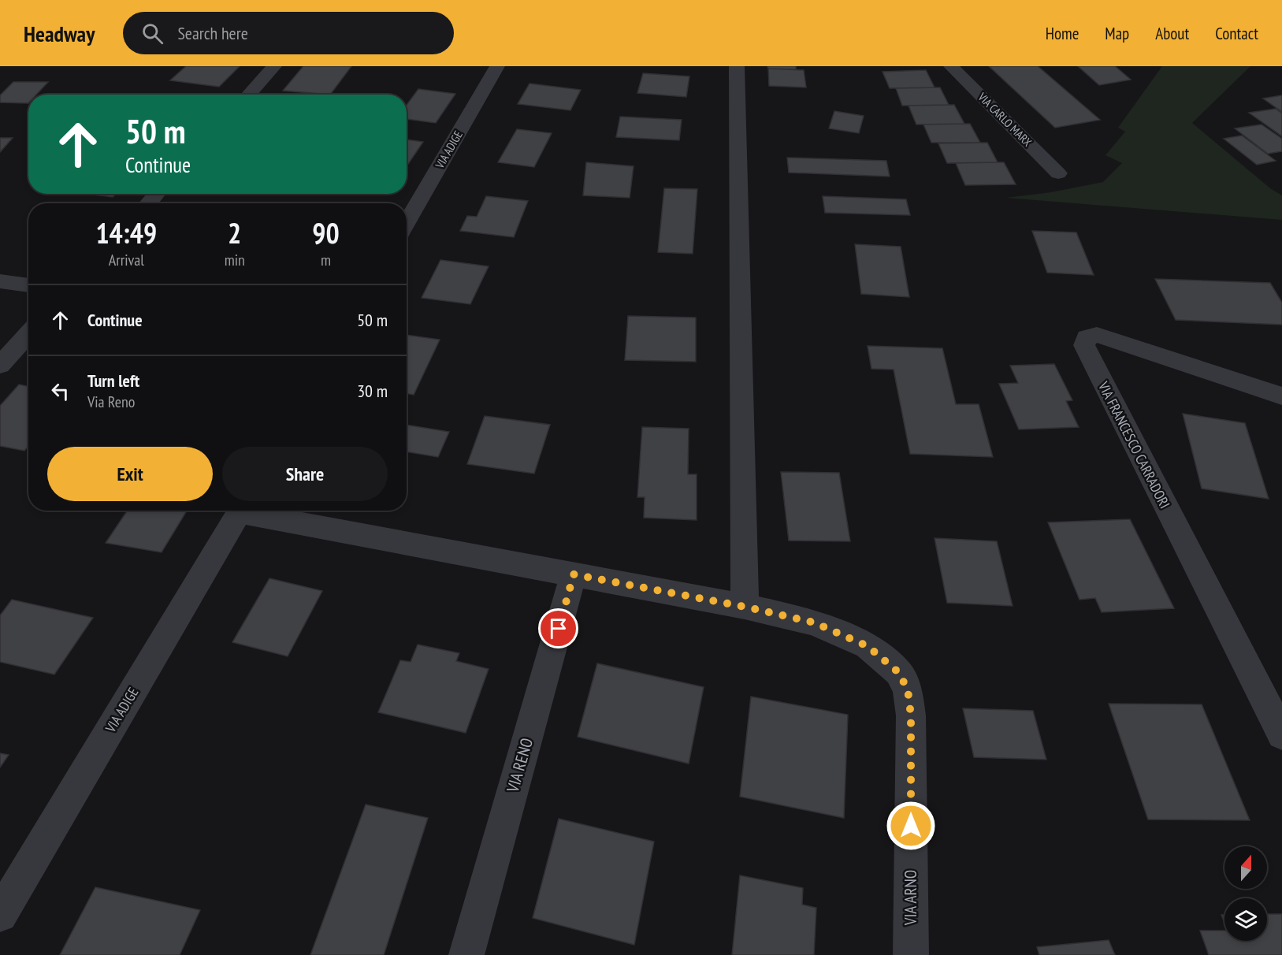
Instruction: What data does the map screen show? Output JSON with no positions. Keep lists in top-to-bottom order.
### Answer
{
  "streets": {
    "street": [
      "VIA CARLO MARX",
      "VIA ADIGE",
      "VIA FRANCESCO CARRADORI",
      "VIA RENO",
      "VIA ARNO"
    ]
  },
  "crossings": [
    ["VIA RENO", "VIA ARNO"]
  ],
  "north": "top",
  "page": {
    "header": "Headway",
    "search": "Search here",
    "nav": [
      "Home",
      "Map",
      "About",
      "Contact"
    ],
    "turn": ["50 m", "Continue"],
    "eta": [
      "14:49",
      "Arrival",
      "2",
      "min",
      "90",
      "m"
    ],
    "list": [
      {
        "name": "Continue",
        "value": "50 m"
      },
      {
        "name": "Turn left",
        "note": "Via Reno",
        "value": "30 m"
      }
    ],
    "buttons": ["Exit", "Share"]
  }
}
